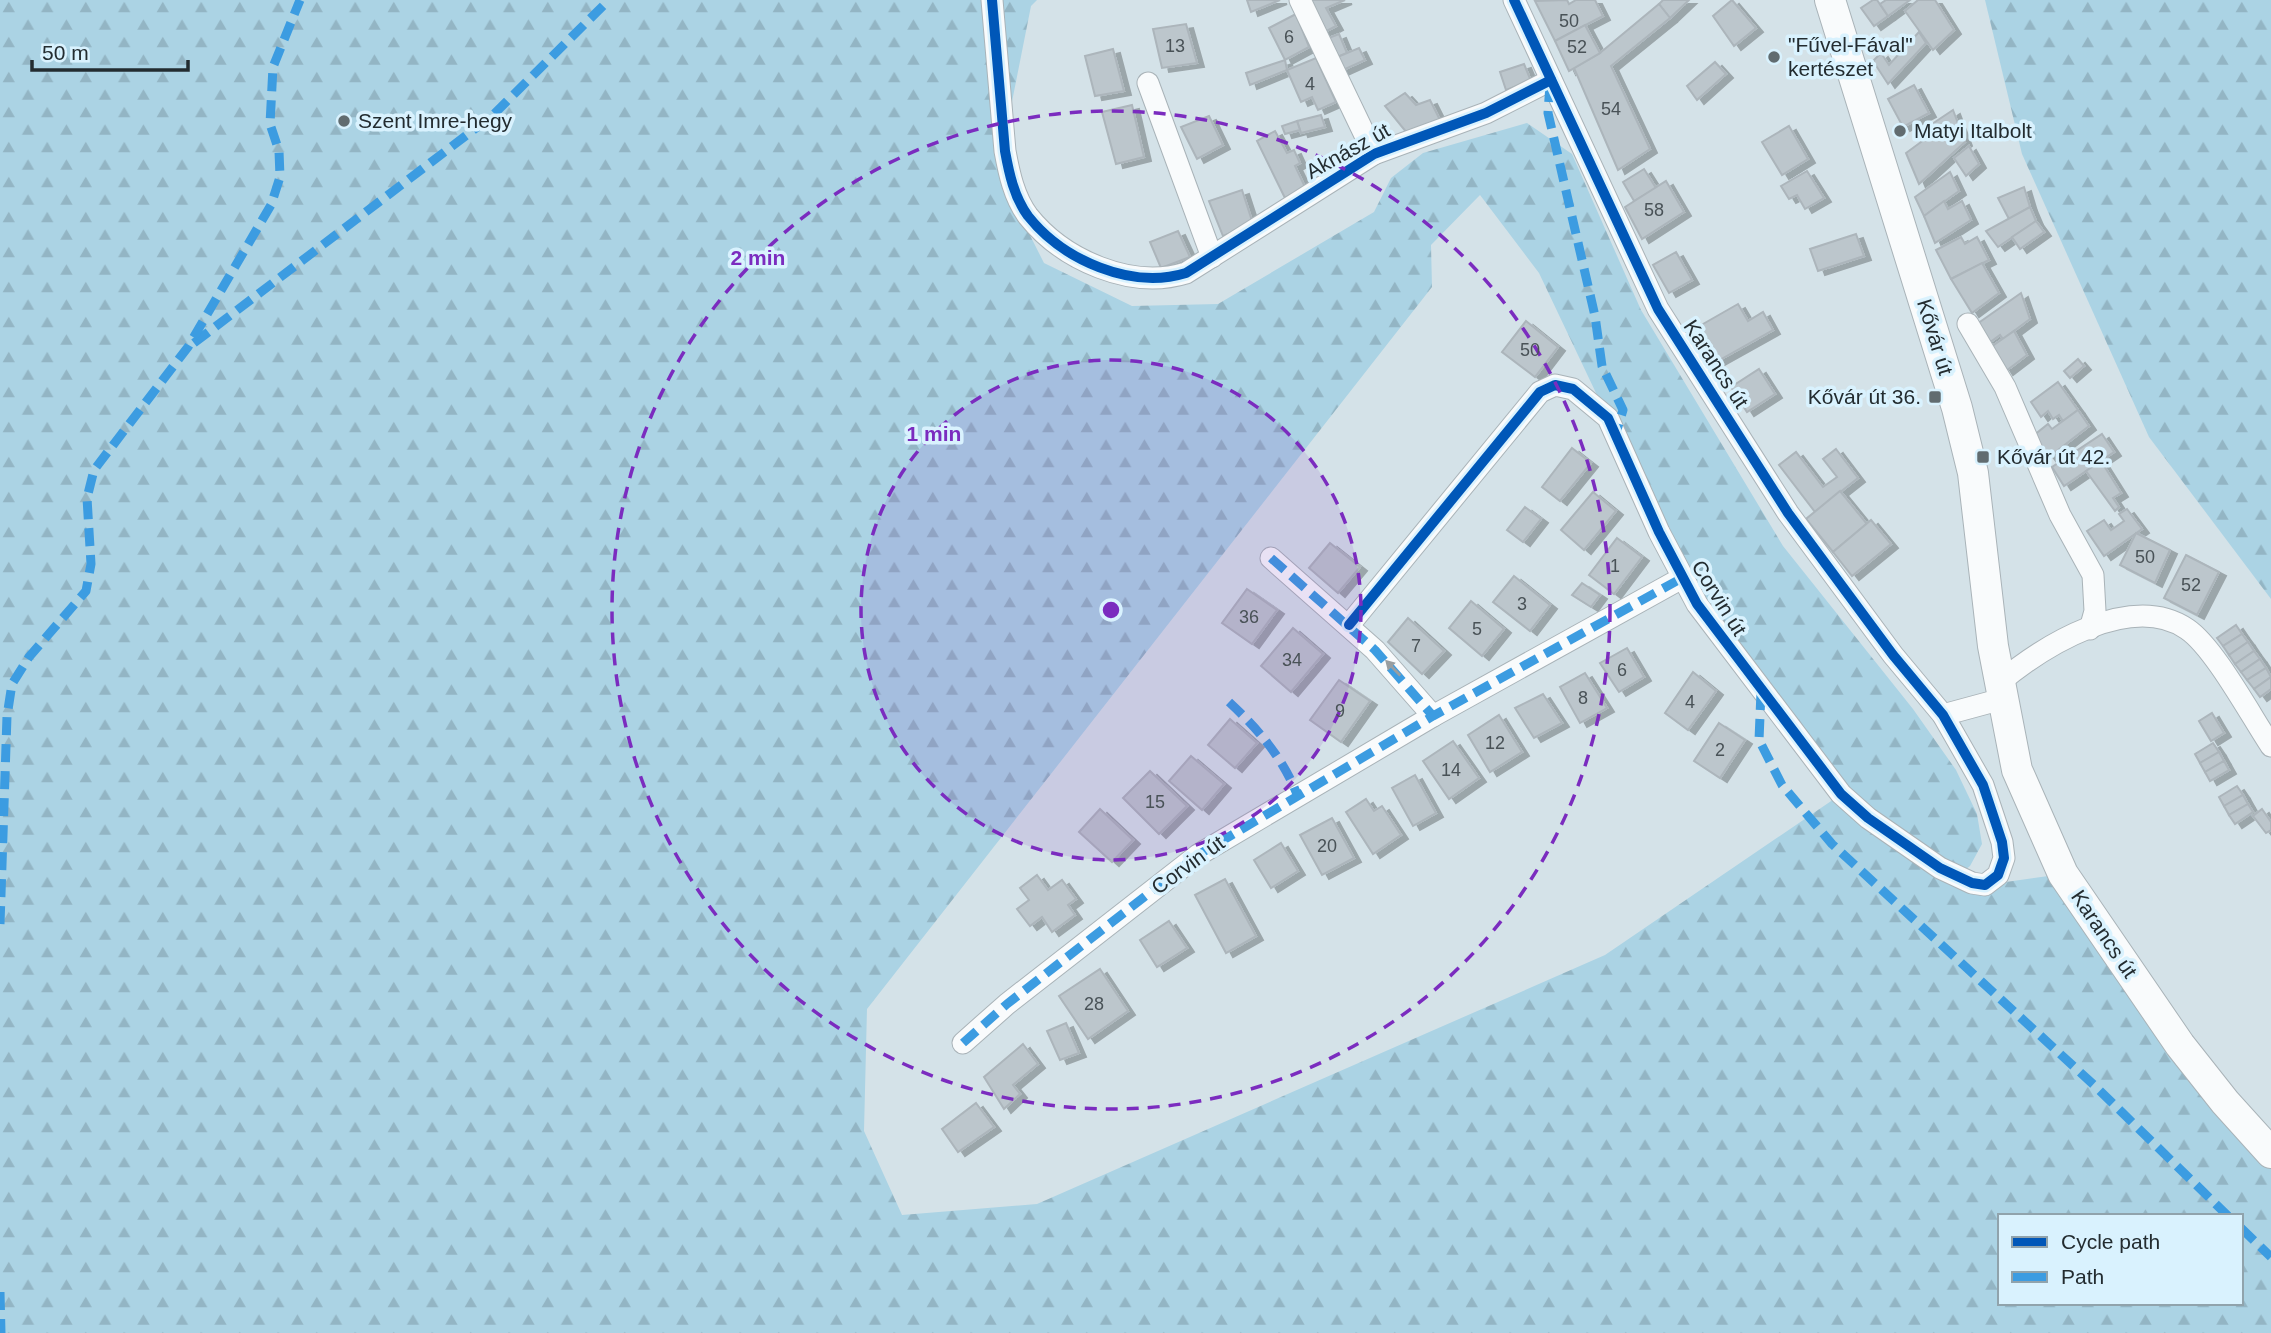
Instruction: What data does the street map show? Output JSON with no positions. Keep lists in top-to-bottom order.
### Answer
{
  "streets": {
    "main road": ["Kővár út", "Karancs út"],
    "street": ["Aknász út", "Corvin út"]
  },
  "crossings": [
    ["Aknász út", "Karancs út"],
    ["Kővár út", "Karancs út"],
    ["Karancs út", "Corvin út"]
  ],
  "places": {
    "other": ["\"Fűvel-Fával\" kertészet", "Szent Imre-hegy", "Matyi Italbolt"],
    "transit": ["Kővár út 36.", "Kővár út 42."]
  },
  "house_numbers": [
    "50",
    "6",
    "13",
    "52",
    "4",
    "54",
    "58",
    "50",
    "50",
    "1",
    "52",
    "3",
    "36",
    "5",
    "7",
    "34",
    "6",
    "8",
    "4",
    "9",
    "12",
    "2",
    "14",
    "15",
    "20",
    "28"
  ],
  "legend": ["Cycle path", "Path"],
  "scale_bar": "50 m",
  "rings": ["2 min", "1 min"]
}
